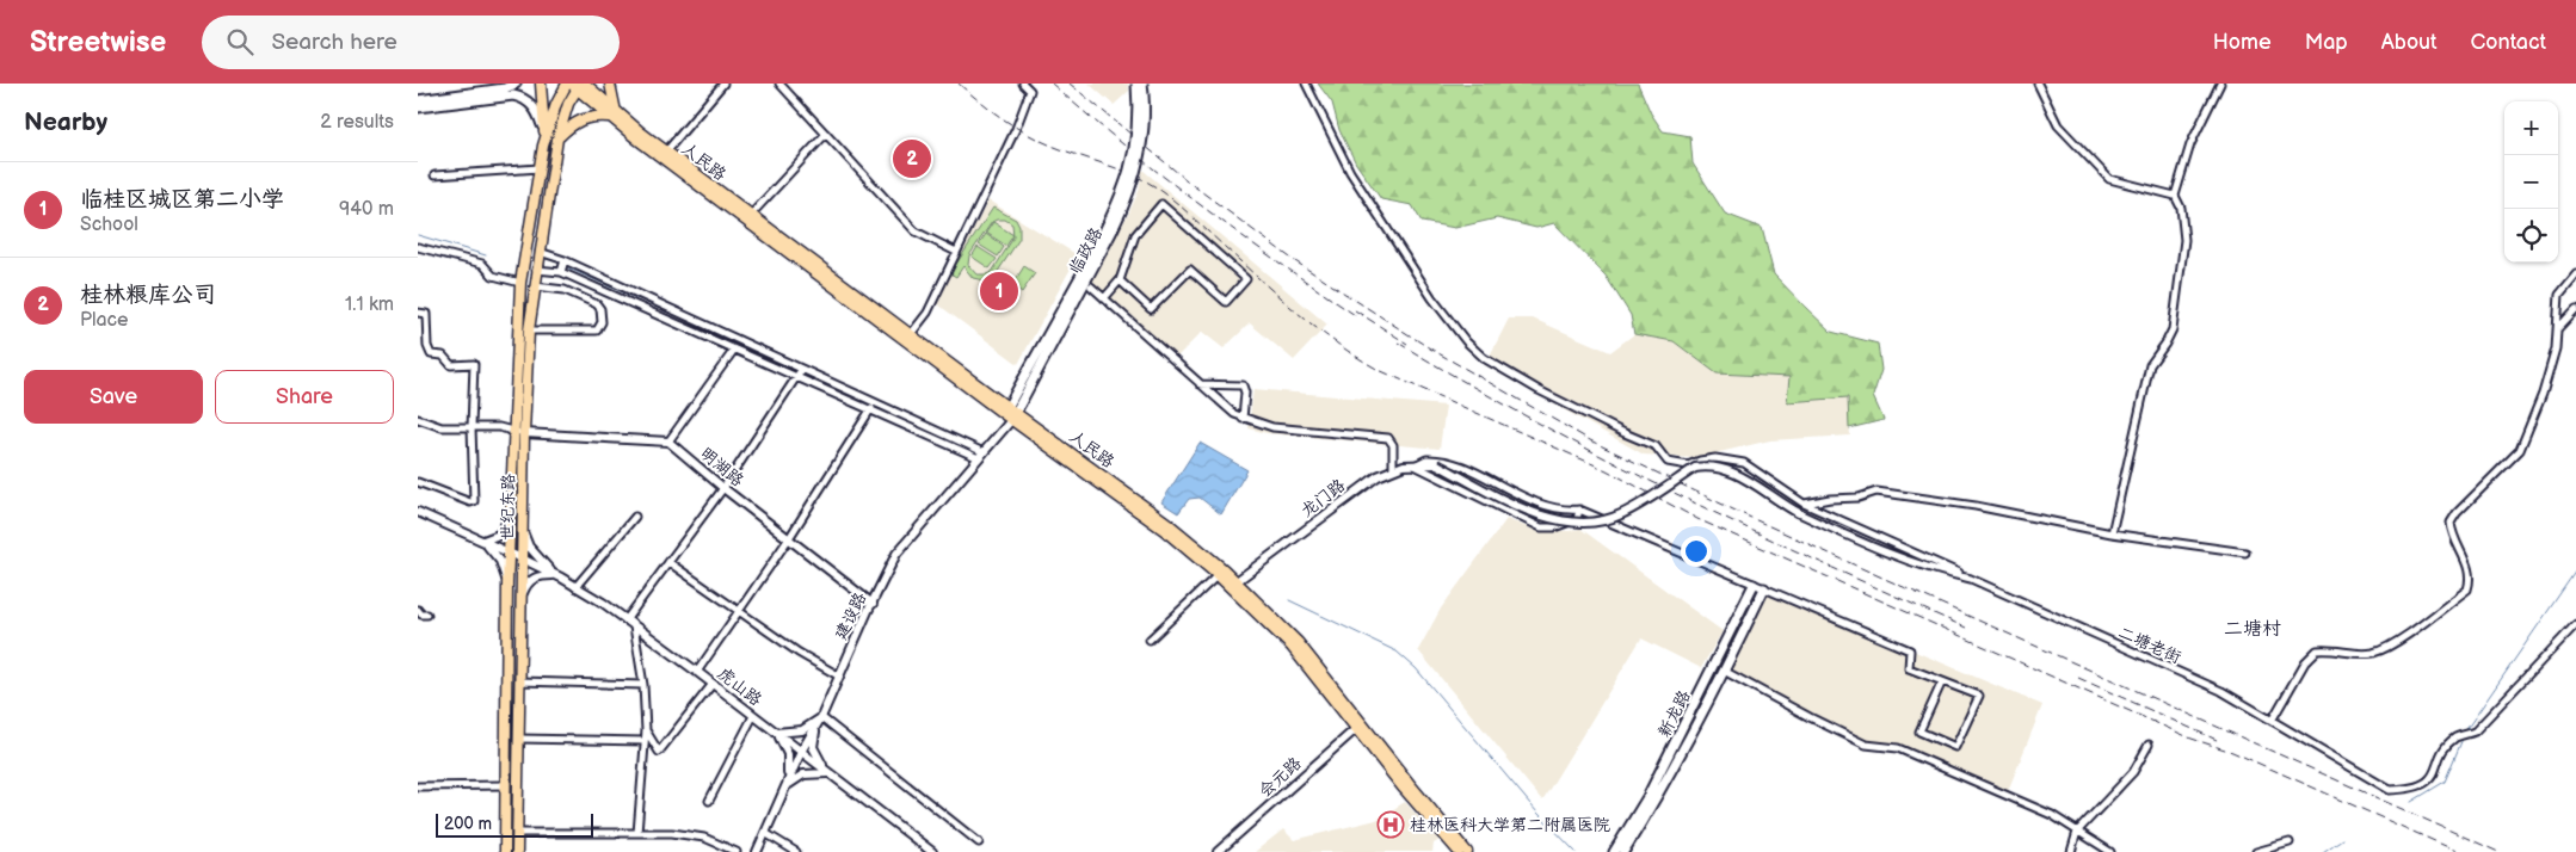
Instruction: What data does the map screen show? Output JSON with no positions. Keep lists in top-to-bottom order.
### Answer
{
  "streets": {
    "main road": [
      "人民路",
      "临政路",
      "世纪东路",
      "新龙路"
    ],
    "street": [
      "明湖路",
      "龙门路",
      "建设路",
      "二塘老街",
      "虎山路",
      "会元路"
    ]
  },
  "crossings": [
    ["人民路", "临政路"],
    ["人民路", "龙门路"],
    ["人民路", "建设路"],
    ["人民路", "会元路"],
    ["临政路", "建设路"],
    ["明湖路", "建设路"],
    ["龙门路", "二塘老街"],
    ["世纪东路", "虎山路"],
    ["建设路", "虎山路"]
  ],
  "districts": ["二塘村"],
  "places": {
    "hospital": ["桂林医科大学第二附属医院"]
  },
  "scale_bar": "200 m",
  "page": {
    "header": "Streetwise",
    "search": "Search here",
    "nav": [
      "Home",
      "Map",
      "About",
      "Contact"
    ],
    "heading": ["Nearby", "2 results"],
    "map_buttons": ["+", "−"],
    "pins": ["2", "1"],
    "list": [
      {
        "mark": "1",
        "name": "临桂区城区第二小学",
        "note": "School",
        "value": "940 m"
      },
      {
        "mark": "2",
        "name": "桂林粮库公司",
        "note": "Place",
        "value": "1.1 km"
      }
    ],
    "buttons": ["Save", "Share"],
    "scale": "200 m"
  }
}
